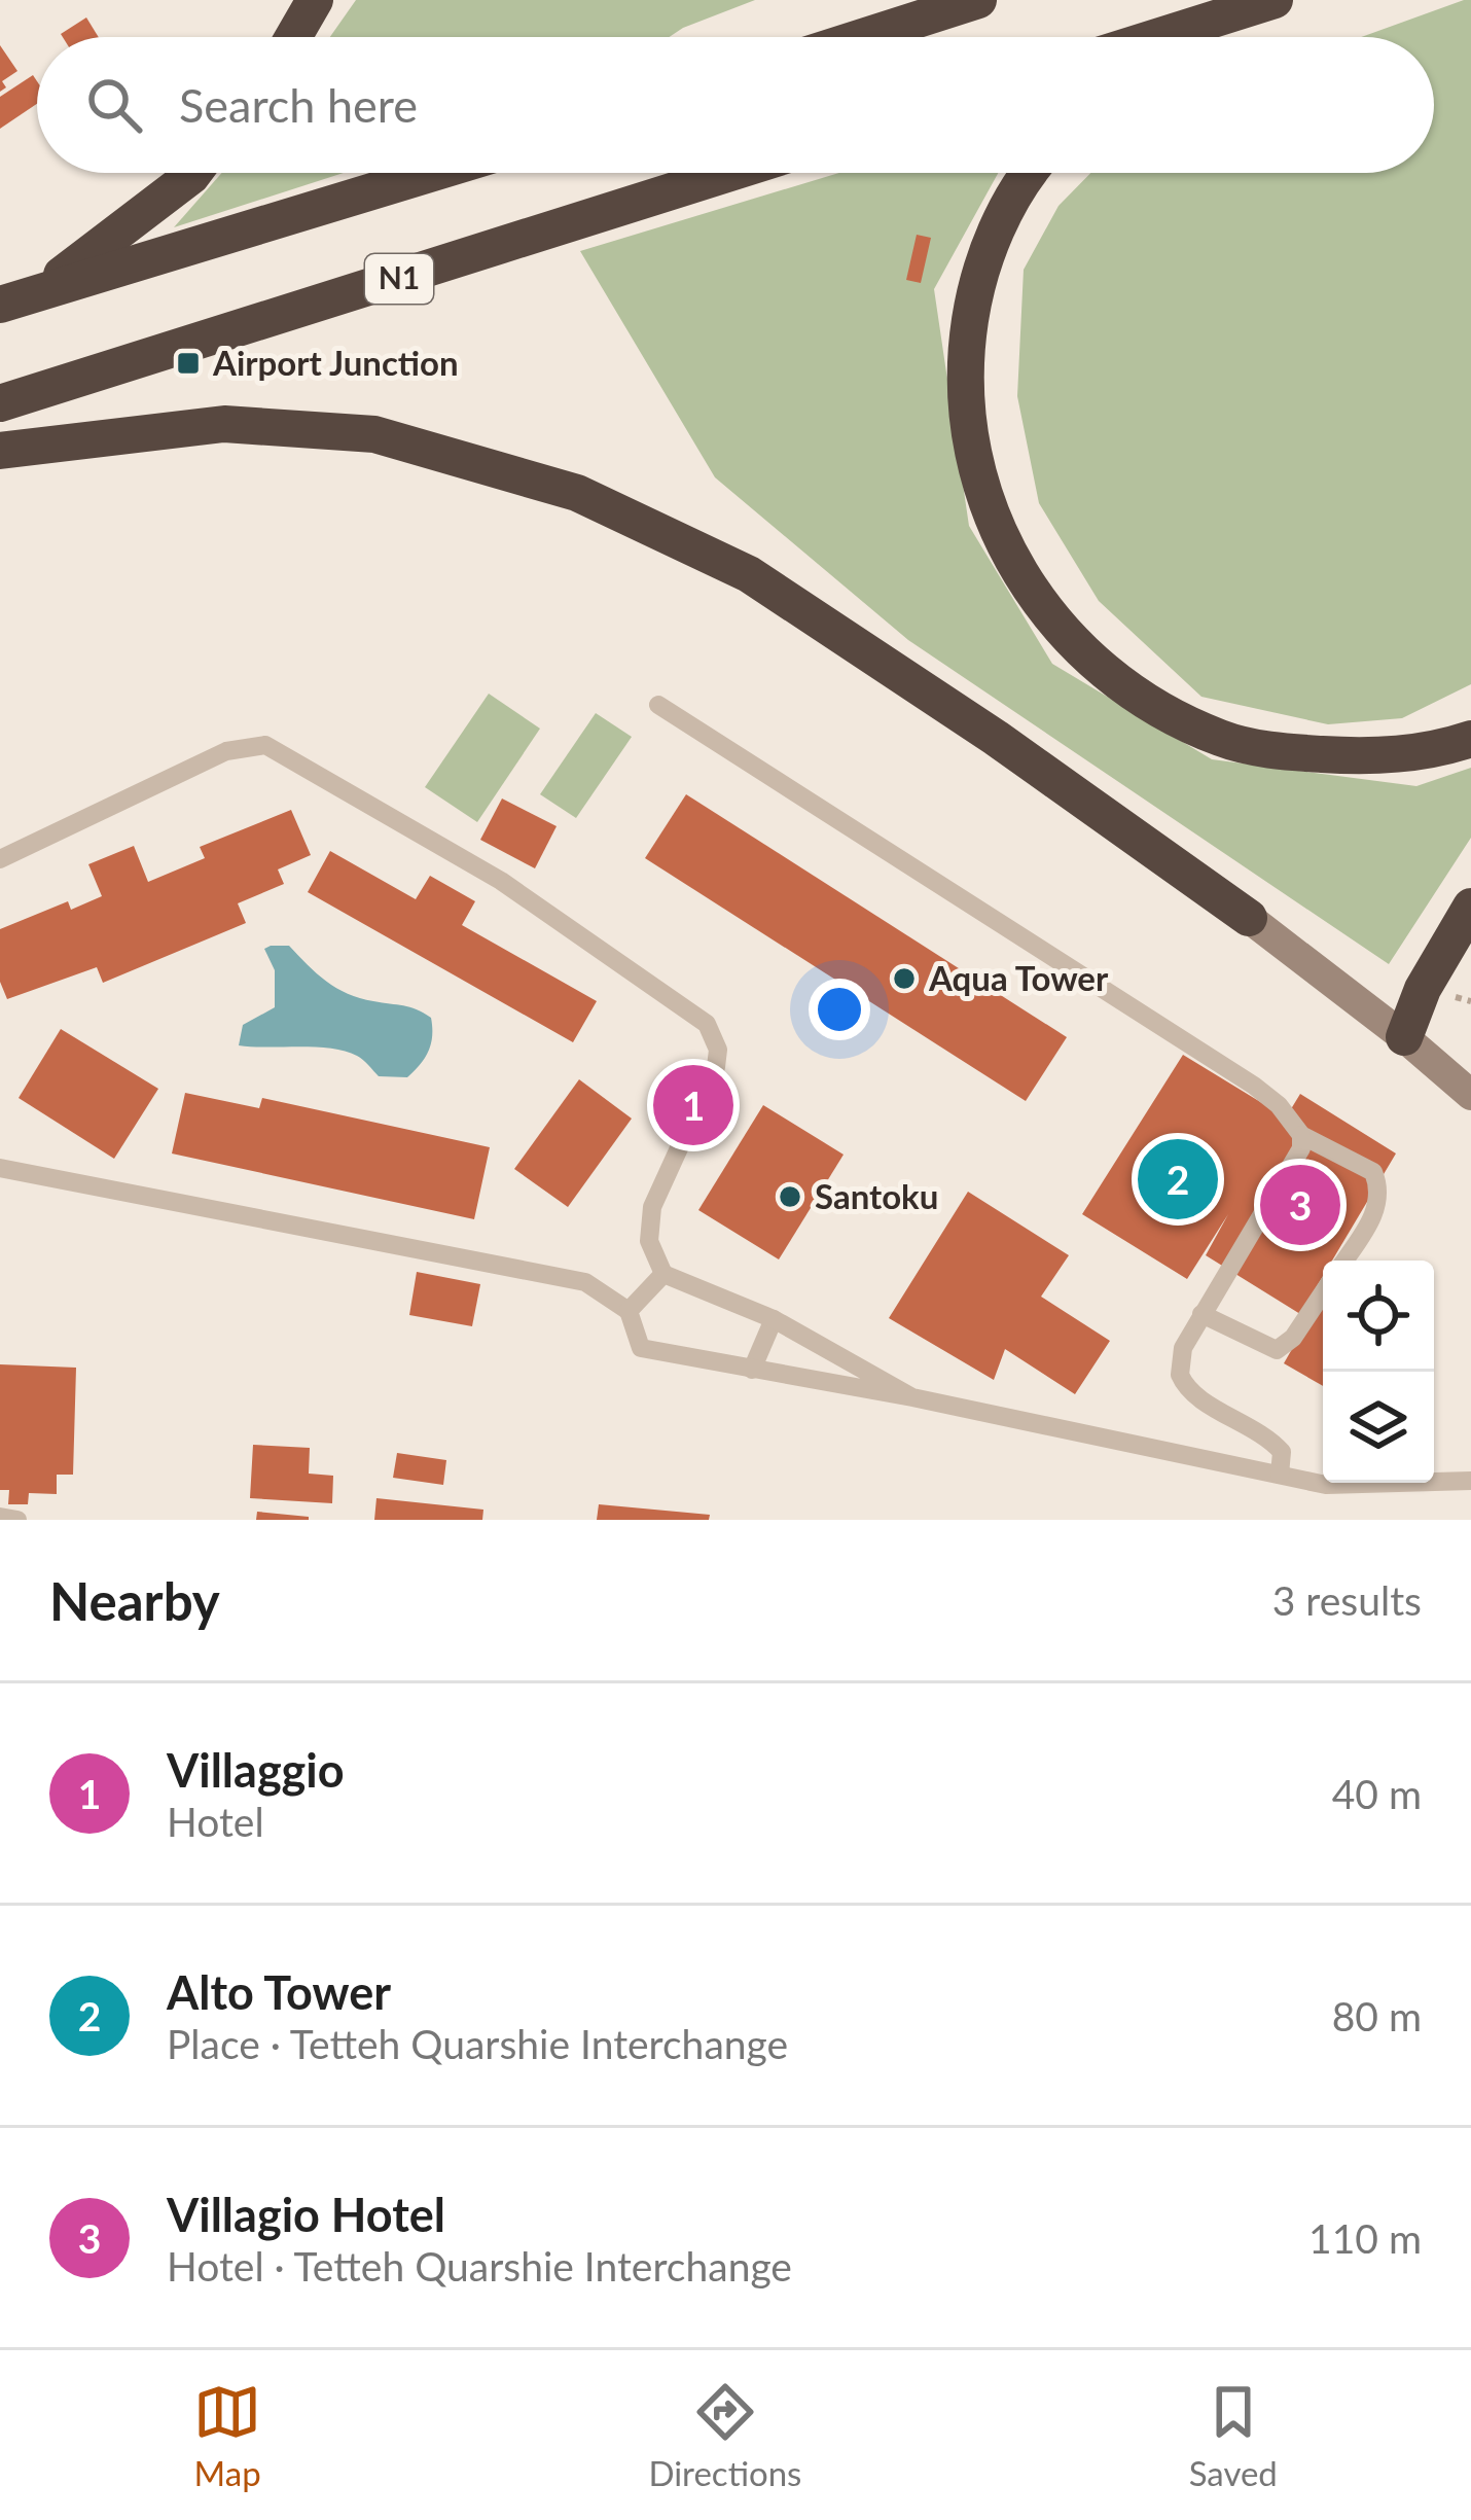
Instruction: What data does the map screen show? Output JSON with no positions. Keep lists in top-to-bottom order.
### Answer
{
  "streets": {
    "highway": ["N1"]
  },
  "places": {
    "transit": ["Airport Junction"],
    "other": ["Aqua Tower", "Santoku"]
  },
  "page": {
    "search": "Search here",
    "pins": ["1", "2", "3"],
    "heading": ["Nearby", "3 results"],
    "list": [
      {
        "mark": "1",
        "name": "Villaggio",
        "note": "Hotel",
        "value": "40 m"
      },
      {
        "mark": "2",
        "name": "Alto Tower",
        "note": "Place · Tetteh Quarshie Interchange",
        "value": "80 m"
      },
      {
        "mark": "3",
        "name": "Villagio Hotel",
        "note": "Hotel · Tetteh Quarshie Interchange",
        "value": "110 m"
      }
    ],
    "nav": ["Map", "Directions", "Saved"]
  }
}
